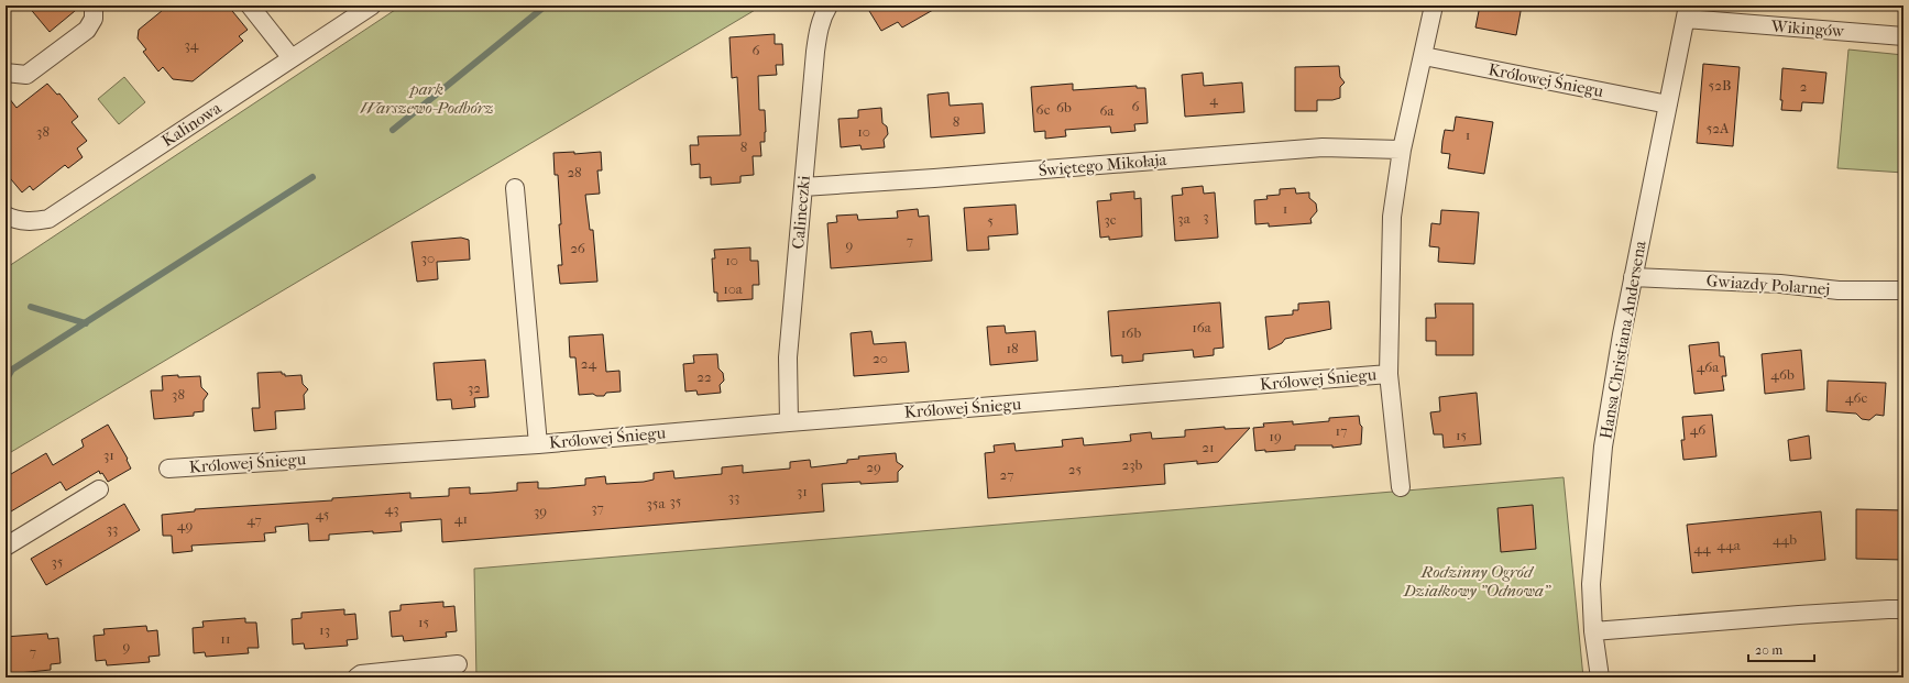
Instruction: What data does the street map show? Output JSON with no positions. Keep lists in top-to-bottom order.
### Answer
{
  "streets": {
    "street": [
      "Wikingów",
      "Królowej Śniegu",
      "Kalinowa",
      "Świętego Mikołaja",
      "Calineczki",
      "Gwiazdy Polarnej",
      "Hansa Christiana Andersena"
    ]
  },
  "crossings": [
    ["Wikingów", "Hansa Christiana Andersena"],
    ["Królowej Śniegu", "Świętego Mikołaja"],
    ["Królowej Śniegu", "Calineczki"],
    ["Królowej Śniegu", "Hansa Christiana Andersena"],
    ["Świętego Mikołaja", "Calineczki"],
    ["Gwiazdy Polarnej", "Hansa Christiana Andersena"]
  ],
  "parks": ["park Warszewo-Podbórz", "Rodzinny Ogród Działkowy \"Odnowa\""],
  "house_numbers": [
    "34",
    "6",
    "52B",
    "2",
    "4",
    "6",
    "6b",
    "6c",
    "6a",
    "8",
    "52A",
    "38",
    "10",
    "1",
    "8",
    "28",
    "1",
    "3",
    "3a",
    "3c",
    "5",
    "7",
    "9",
    "26",
    "30",
    "10",
    "10a",
    "16a",
    "16b",
    "18",
    "20",
    "24",
    "46a",
    "46b",
    "22",
    "32",
    "38",
    "46c",
    "46",
    "17",
    "15",
    "19",
    "21",
    "31",
    "23b",
    "29",
    "25",
    "27",
    "31",
    "33",
    "35",
    "35a",
    "37",
    "43",
    "39",
    "45",
    "41",
    "47",
    "49",
    "33",
    "44b",
    "44a",
    "44",
    "35",
    "15",
    "13",
    "11",
    "9",
    "7"
  ],
  "scale_bar": "20 m"
}
